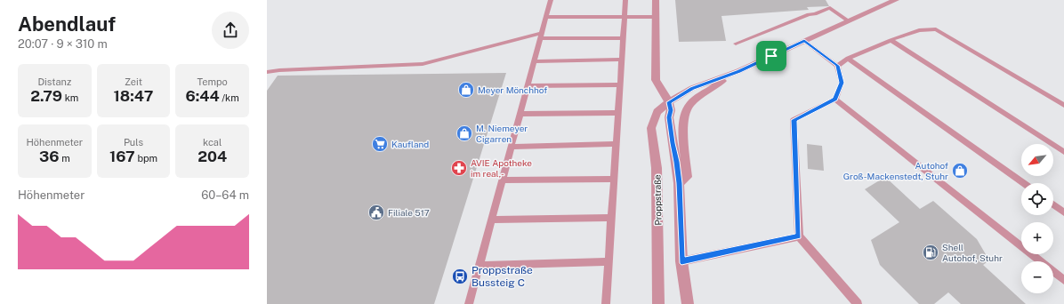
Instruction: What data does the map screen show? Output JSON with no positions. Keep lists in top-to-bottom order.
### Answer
{
  "streets": {
    "street": ["Proppstraße"]
  },
  "places": {
    "shop": ["Meyer Mönchhof", "M. Niemeyer Cigarren", "Autohof Groß-Mackenstedt, Stuhr"],
    "supermarket": ["Kaufland"],
    "pharmacy": ["AVIE Apotheke im real,-"],
    "public building": ["Filiale 517"],
    "fuel station": ["Shell Autohof, Stuhr"],
    "bus stop": ["Proppstraße Bussteig C"]
  },
  "north": "bottom left",
  "page": {
    "heading": ["Abendlauf", "20:07 · 9 × 310 m"],
    "stats": [
      ["Distanz", "2.79 km"],
      ["Zeit", "18:47"],
      ["Tempo", "6:44 /km"],
      ["Höhenmeter", "36 m"],
      ["Puls", "167 bpm"],
      ["kcal", "204"]
    ],
    "map_buttons": ["+", "−"],
    "chart": ["Höhenmeter", "60–64 m"]
  }
}
